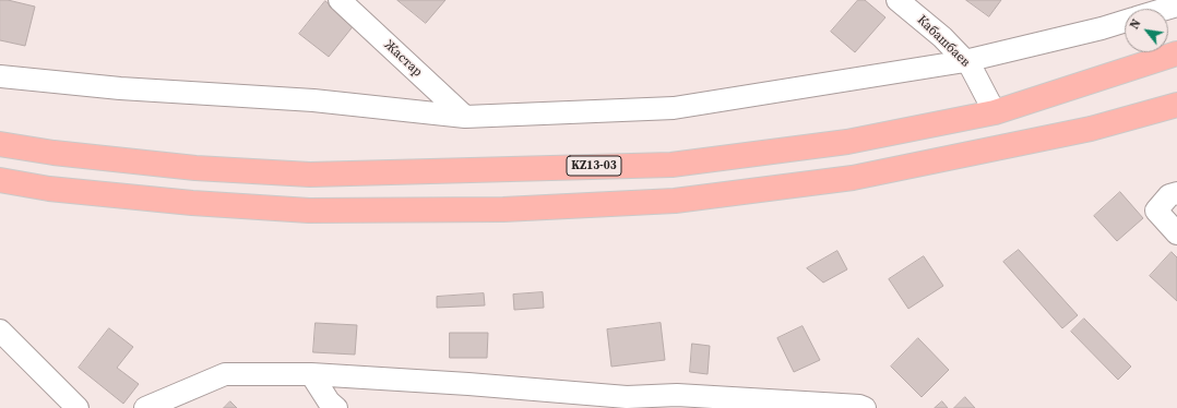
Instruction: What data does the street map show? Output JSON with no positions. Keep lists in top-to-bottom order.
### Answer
{
  "streets": {
    "highway": ["KZ13-03"],
    "street": ["Кабашбаев", "Жастар"]
  },
  "crossings": [
    ["Кабашбаев", "KZ13-03"]
  ],
  "north": "top left"
}
